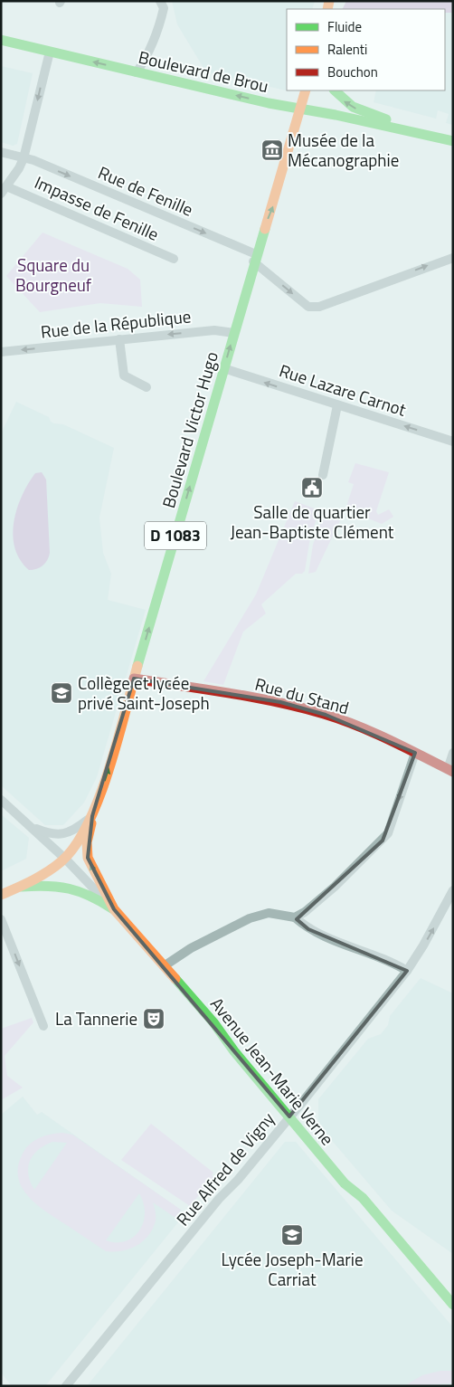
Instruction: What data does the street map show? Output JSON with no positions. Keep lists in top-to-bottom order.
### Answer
{
  "streets": {
    "main road": [
      "Boulevard de Brou",
      "Boulevard Victor Hugo",
      "D 1083",
      "Rue du Stand",
      "Avenue Jean-Marie Verne"
    ],
    "street": [
      "Rue de Fenille",
      "Impasse de Fenille",
      "Rue de la République",
      "Rue Lazare Carnot",
      "Rue Alfred de Vigny"
    ]
  },
  "crossings": [
    ["Boulevard de Brou", "Boulevard Victor Hugo"],
    ["Boulevard de Brou", "D 1083"],
    ["Rue de Fenille", "Boulevard Victor Hugo"],
    ["Rue de la République", "Boulevard Victor Hugo"],
    ["Rue Lazare Carnot", "Boulevard Victor Hugo"],
    ["Boulevard Victor Hugo", "D 1083"],
    ["Boulevard Victor Hugo", "Rue du Stand"],
    ["Boulevard Victor Hugo", "Avenue Jean-Marie Verne"],
    ["D 1083", "Avenue Jean-Marie Verne"],
    ["Avenue Jean-Marie Verne", "Rue Alfred de Vigny"]
  ],
  "one_way": [
    "Boulevard de Brou",
    "Rue de Fenille",
    "Rue de la République",
    "Rue Lazare Carnot",
    "Boulevard Victor Hugo"
  ],
  "parks": ["Square du Bourgneuf"],
  "places": {
    "museum": ["Musée de la Mécanographie"],
    "public building": ["Salle de quartier Jean-Baptiste Clément"],
    "school or university": ["Collège et lycée privé Saint-Joseph", "Lycée Joseph-Marie Carriat"],
    "theatre": ["La Tannerie"]
  },
  "legend": ["Fluide", "Ralenti", "Bouchon"]
}
